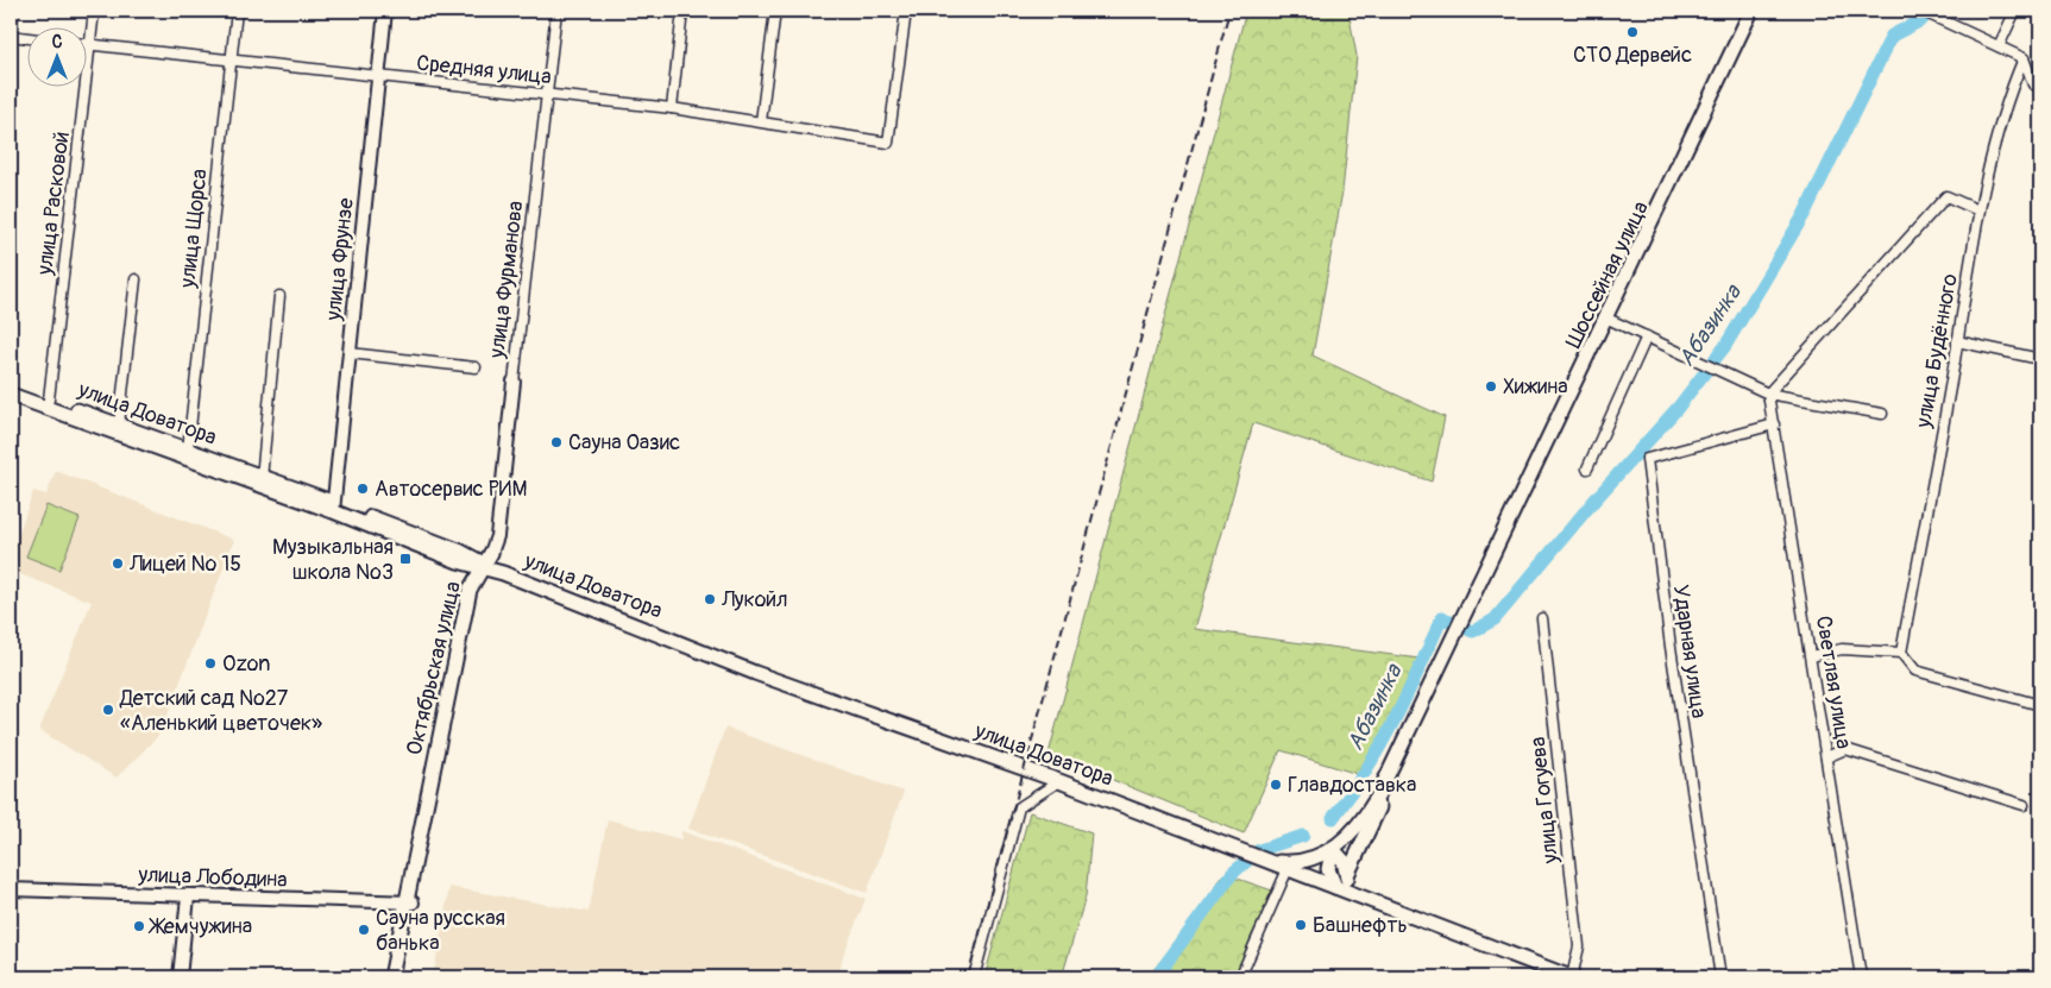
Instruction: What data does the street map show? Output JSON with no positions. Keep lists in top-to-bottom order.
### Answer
{
  "streets": {
    "main road": ["Шоссейная улица", "улица Доватора", "Октябрьская улица"],
    "street": [
      "Средняя улица",
      "улица Расковой",
      "улица Щорса",
      "улица Фрунзе",
      "улица Фурманова",
      "улица Будённого",
      "Ударная улица",
      "Светлая улица",
      "улица Гогуева",
      "улица Лободина"
    ]
  },
  "crossings": [
    ["Средняя улица", "улица Расковой"],
    ["Средняя улица", "улица Щорса"],
    ["Средняя улица", "улица Фрунзе"],
    ["Средняя улица", "улица Фурманова"],
    ["улица Расковой", "улица Доватора"],
    ["улица Щорса", "улица Доватора"],
    ["улица Фрунзе", "улица Доватора"],
    ["улица Фурманова", "улица Доватора"],
    ["улица Фурманова", "Октябрьская улица"],
    ["улица Доватора", "Октябрьская улица"],
    ["улица Доватора", "улица Гогуева"],
    ["Ударная улица", "Светлая улица"],
    ["Октябрьская улица", "улица Лободина"]
  ],
  "water": ["Абазинка"],
  "places": {
    "other": [
      "СТО Дервейс",
      "Хижина",
      "Сауна Оазис",
      "Автосервис РИМ",
      "Лицей № 15",
      "Лукойл",
      "Ozon",
      "Детский сад №27 «Аленький цветочек»",
      "Главдоставка",
      "Башнефть",
      "Жемчужина",
      "Сауна русская банька"
    ],
    "transit": ["Музыкальная школа №3"]
  },
  "north": "top"
}
